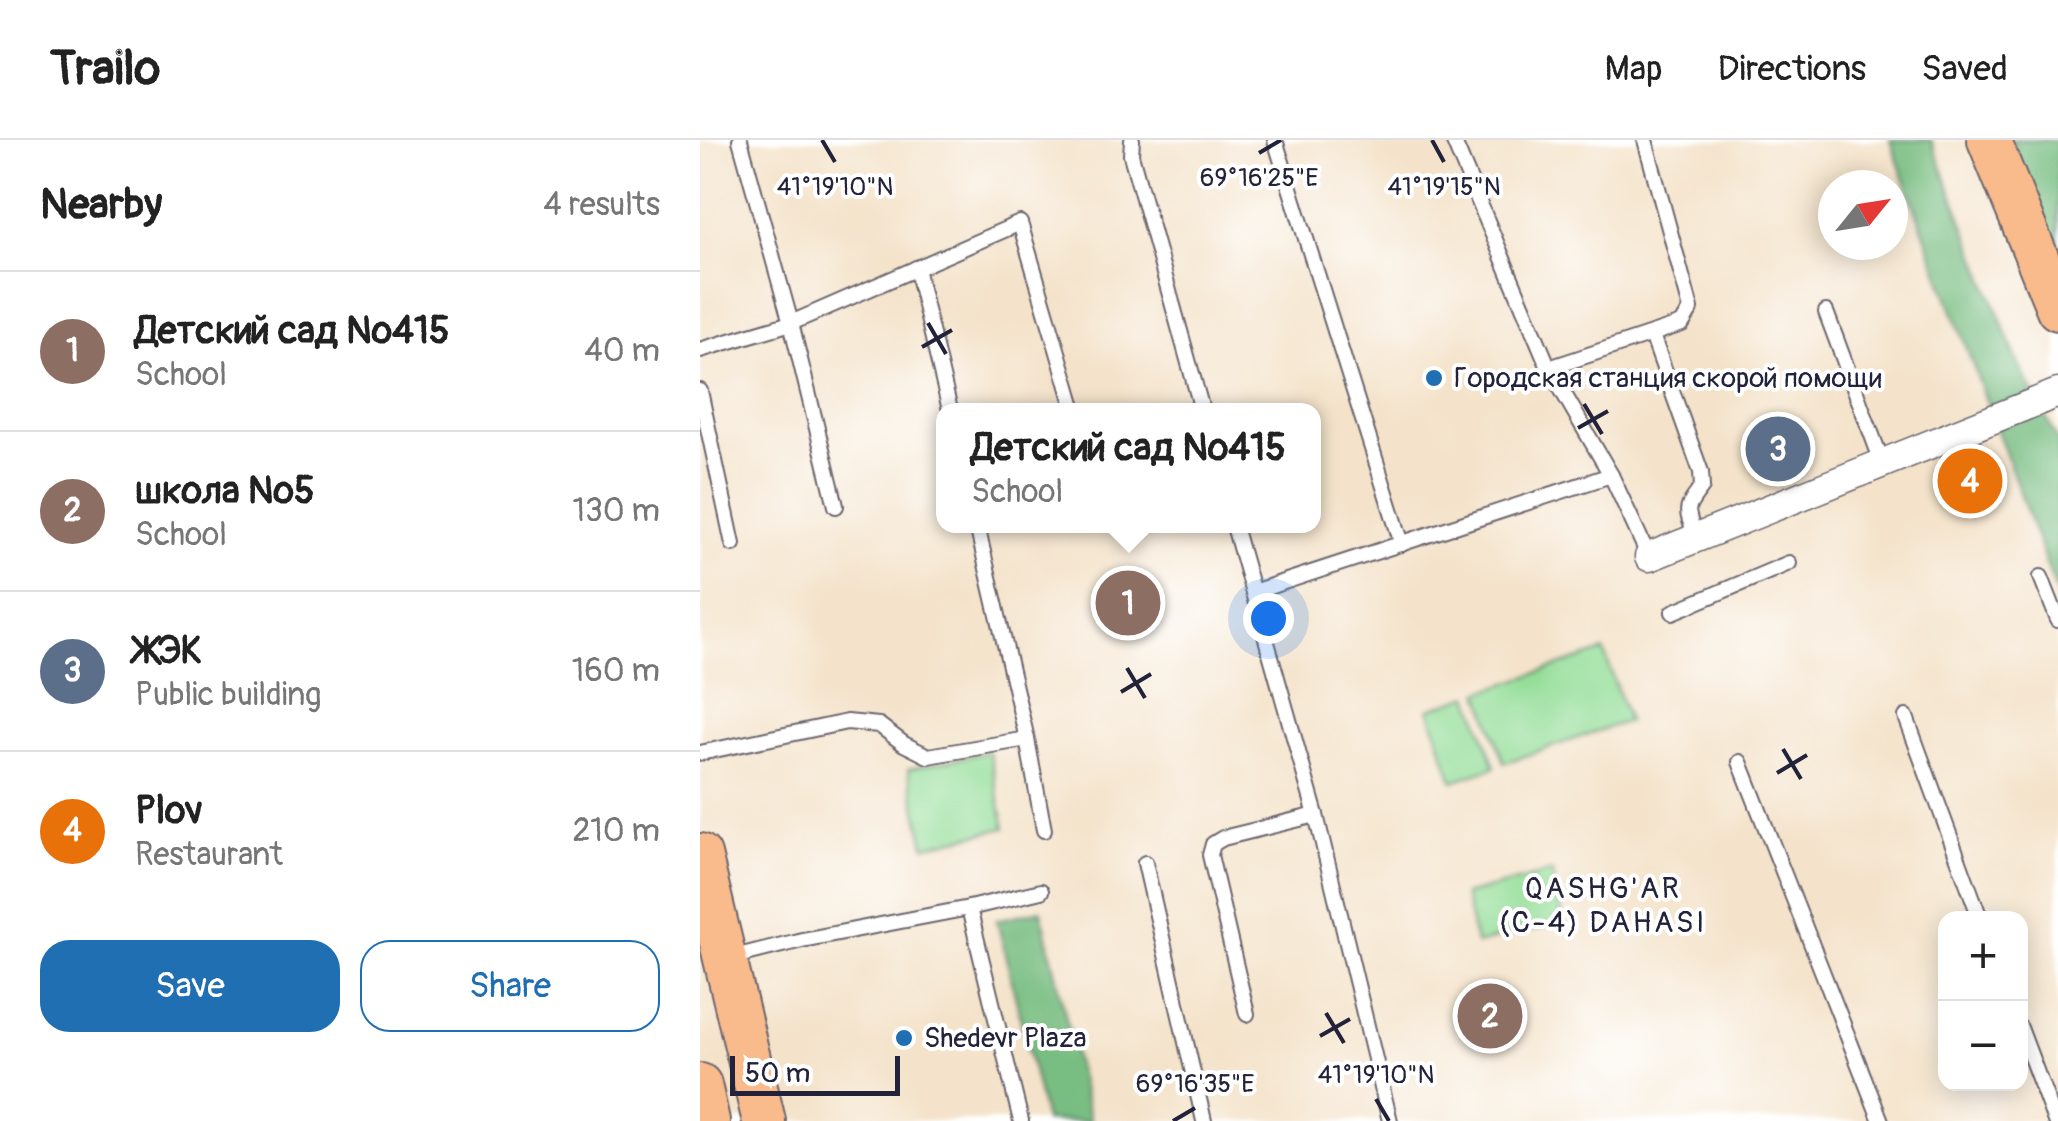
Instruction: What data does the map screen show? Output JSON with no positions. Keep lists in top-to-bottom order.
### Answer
{
  "districts": ["QASHG'AR (C-4) DAHASI"],
  "places": ["Городская станция скорой помощи", "Shedevr Plaza"],
  "scale_bar": "50 m",
  "north": "top right",
  "page": {
    "header": "Trailo",
    "nav": ["Map", "Directions", "Saved"],
    "heading": ["Nearby", "4 results"],
    "list": [
      {
        "mark": "1",
        "name": "Детский сад №415",
        "note": "School",
        "value": "40 m"
      },
      {
        "mark": "2",
        "name": "школа №5",
        "note": "School",
        "value": "130 m"
      },
      {
        "mark": "3",
        "name": "ЖЭК",
        "note": "Public building",
        "value": "160 m"
      },
      {
        "mark": "4",
        "name": "Plov",
        "note": "Restaurant",
        "value": "210 m"
      }
    ],
    "popup": ["Детский сад №415", "School"],
    "pins": [
      "3",
      "4",
      "1",
      "2"
    ],
    "buttons": ["Save", "Share"],
    "map_buttons": ["+", "−"],
    "scale": "50 m"
  },
  "coordinates": [
    "69°16'25\"E",
    "41°19'10\"N",
    "41°19'15\"N",
    "69°16'35\"E"
  ]
}
